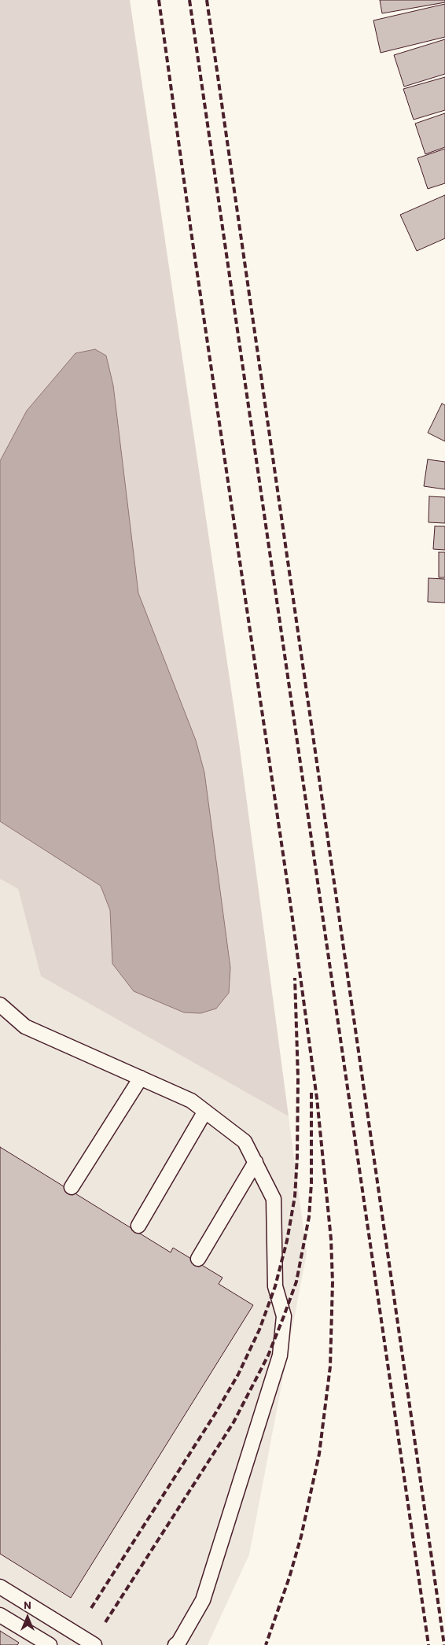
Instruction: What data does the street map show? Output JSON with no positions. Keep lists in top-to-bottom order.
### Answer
{
  "north": "top"
}
